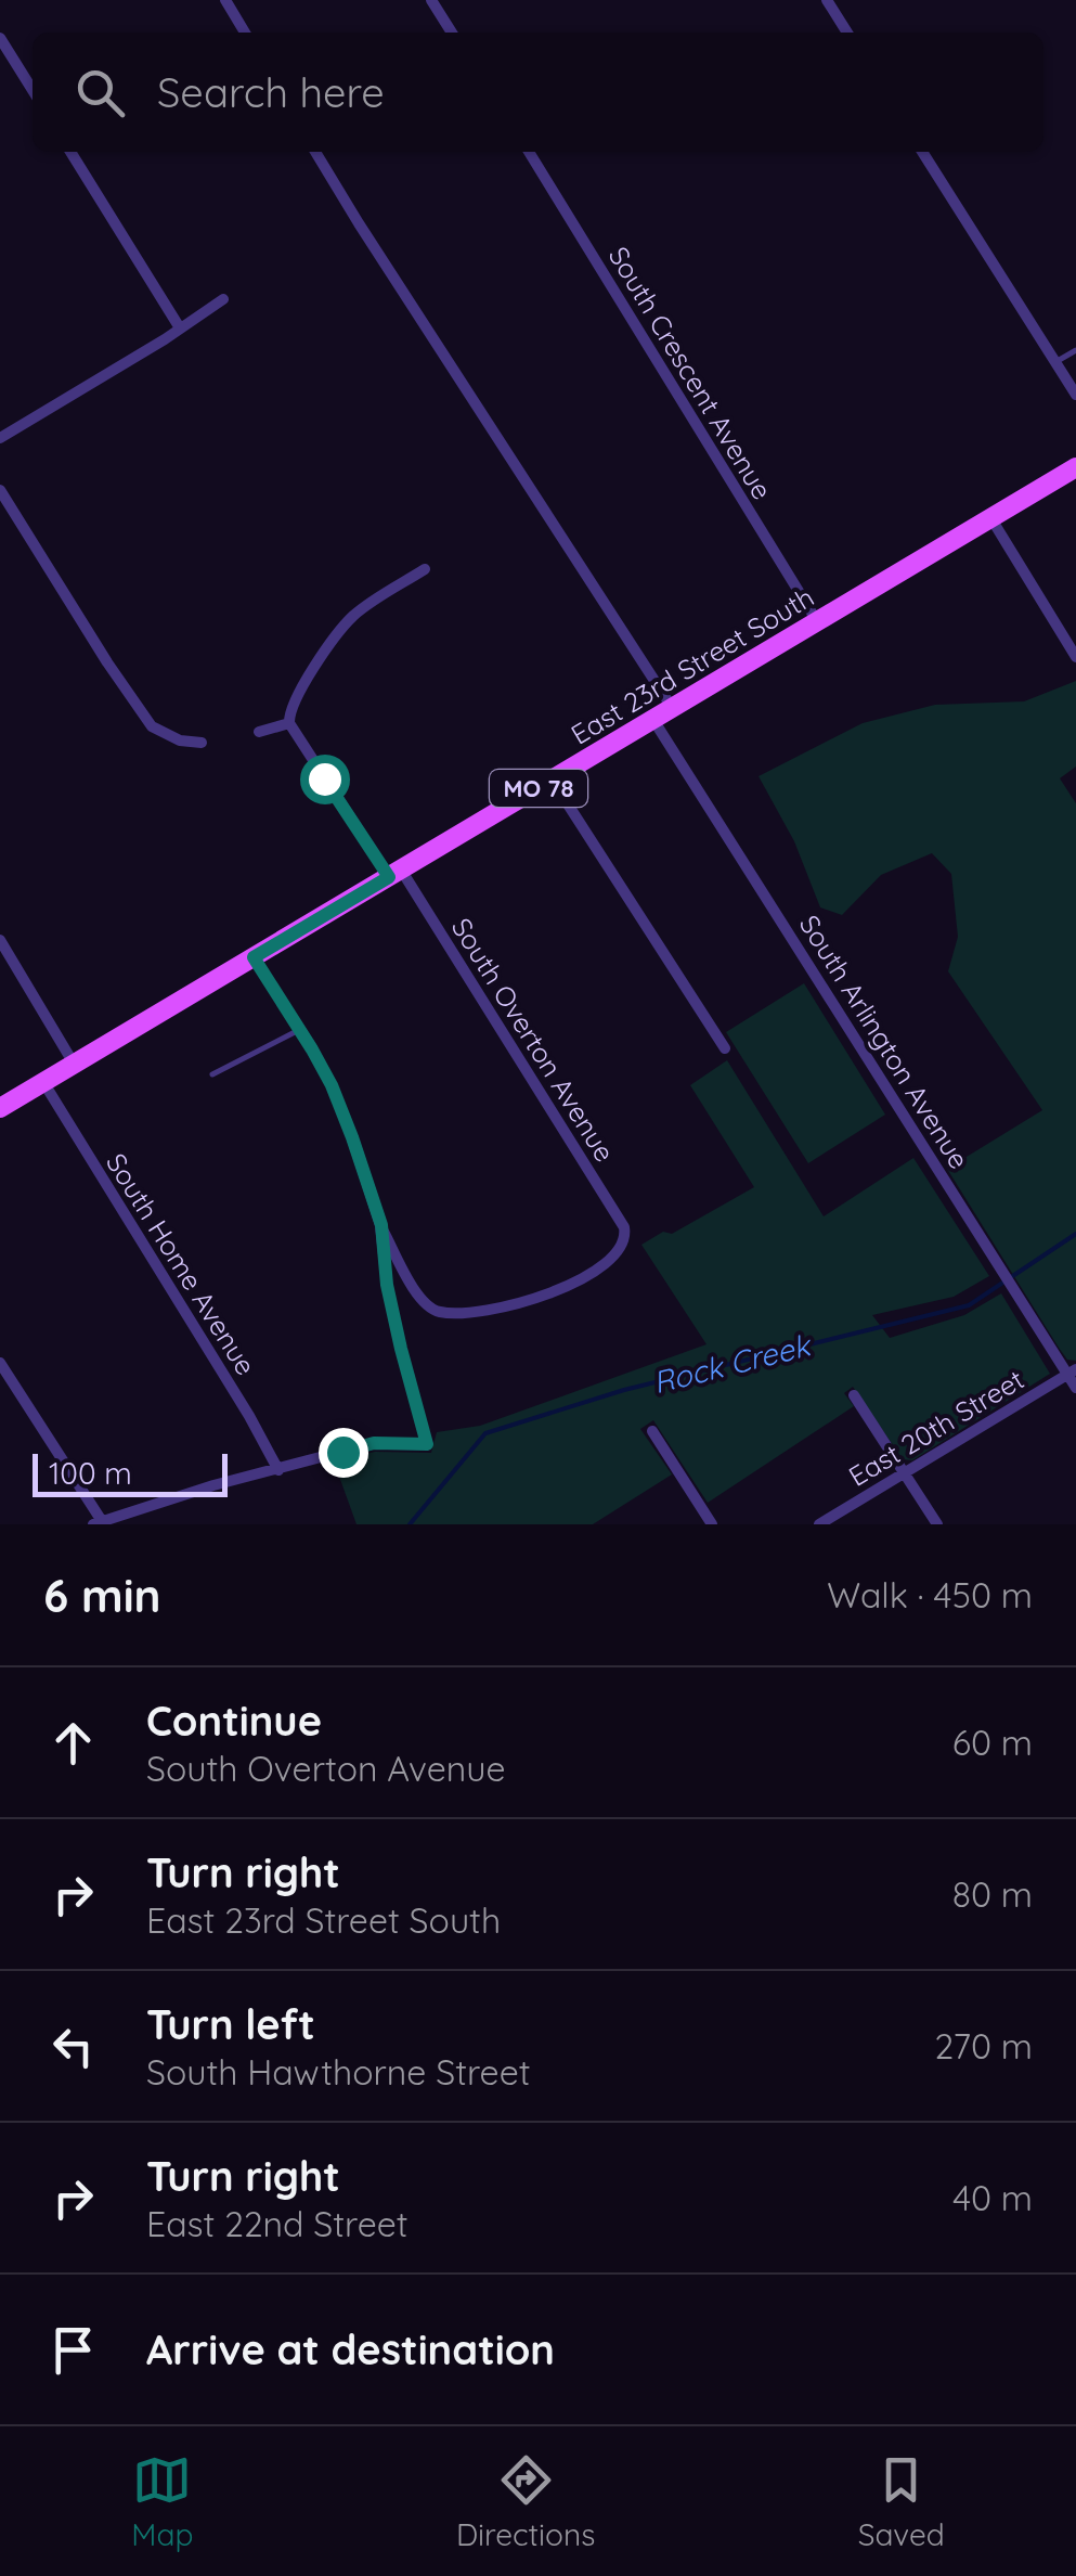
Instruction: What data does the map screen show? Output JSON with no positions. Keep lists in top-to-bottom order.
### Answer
{
  "streets": {
    "main road": ["East 23rd Street South", "MO 78"],
    "street": [
      "South Crescent Avenue",
      "South Overton Avenue",
      "South Arlington Avenue",
      "South Home Avenue",
      "East 20th Street"
    ]
  },
  "crossings": [
    ["South Crescent Avenue", "East 23rd Street South"],
    ["East 23rd Street South", "South Overton Avenue"],
    ["East 23rd Street South", "South Arlington Avenue"],
    ["East 23rd Street South", "South Home Avenue"],
    ["South Arlington Avenue", "East 20th Street"]
  ],
  "water": ["Rock Creek"],
  "scale_bar": "100 m",
  "page": {
    "search": "Search here",
    "scale": "100 m",
    "heading": ["6 min", "Walk · 450 m"],
    "list": [
      ["Continue", "South Overton Avenue", "60 m"],
      ["Turn right", "East 23rd Street South", "80 m"],
      ["Turn left", "South Hawthorne Street", "270 m"],
      ["Turn right", "East 22nd Street", "40 m"],
      "Arrive at destination"
    ],
    "nav": ["Map", "Directions", "Saved"]
  }
}
